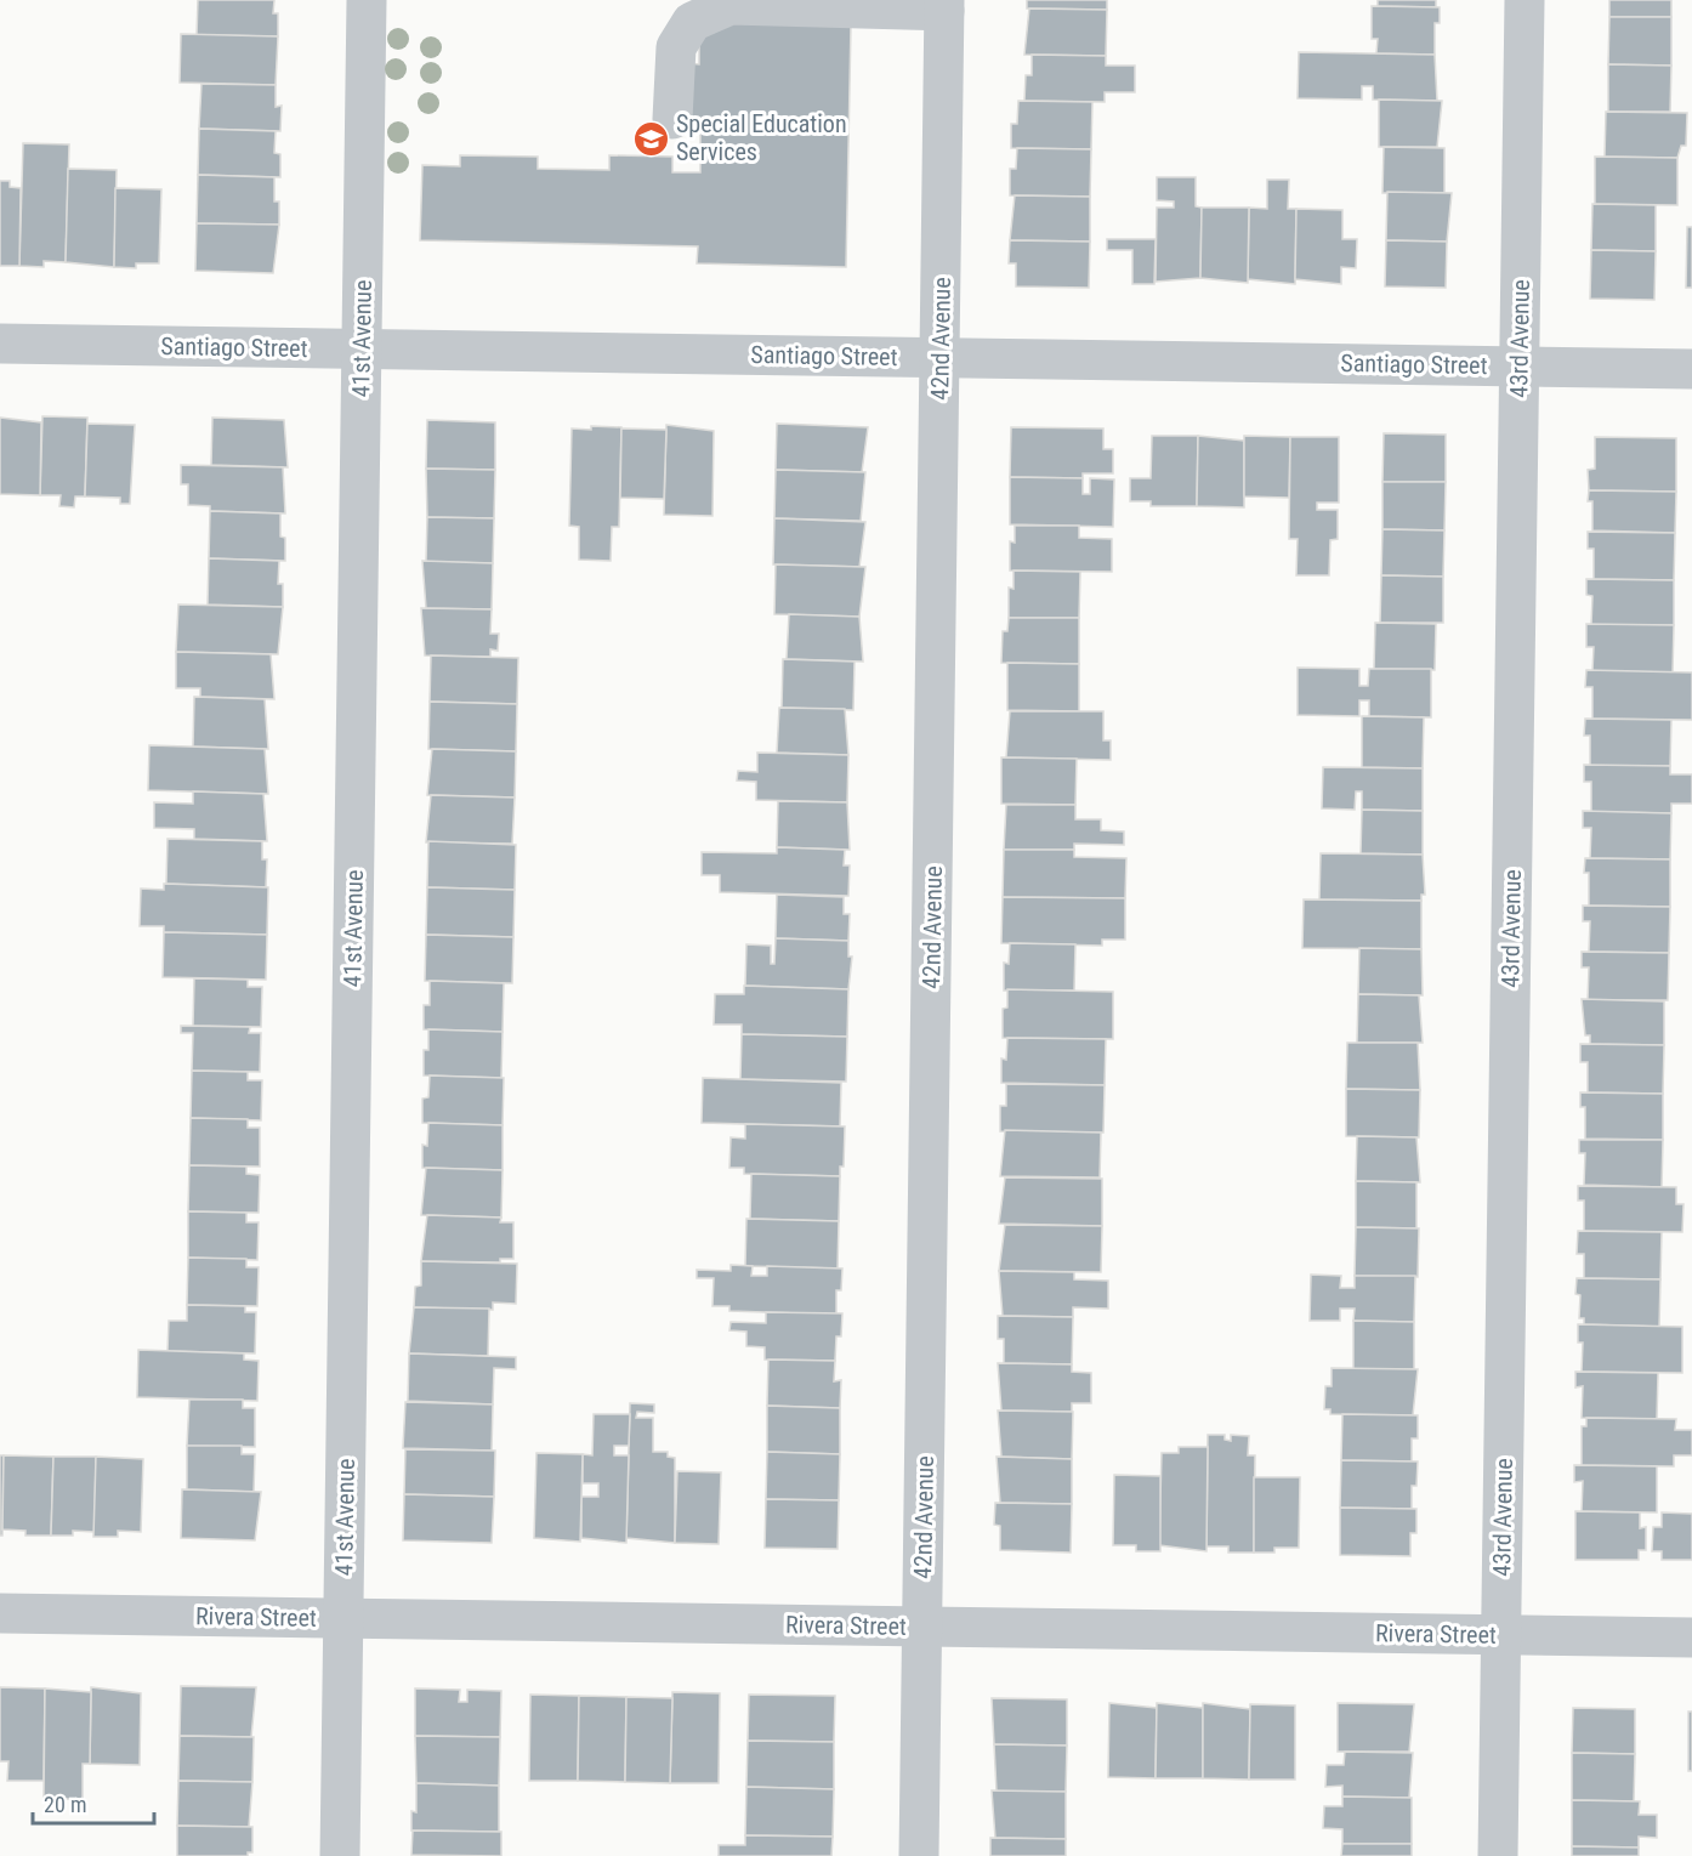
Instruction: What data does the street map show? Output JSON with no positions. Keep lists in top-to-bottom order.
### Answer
{
  "streets": {
    "street": [
      "41st Avenue",
      "42nd Avenue",
      "43rd Avenue",
      "Santiago Street",
      "Rivera Street"
    ]
  },
  "crossings": [
    ["41st Avenue", "Santiago Street"],
    ["41st Avenue", "Rivera Street"],
    ["42nd Avenue", "Santiago Street"],
    ["42nd Avenue", "Rivera Street"],
    ["43rd Avenue", "Santiago Street"],
    ["43rd Avenue", "Rivera Street"]
  ],
  "places": {
    "school or university": ["Special Education Services"]
  },
  "scale_bar": "20 m"
}
